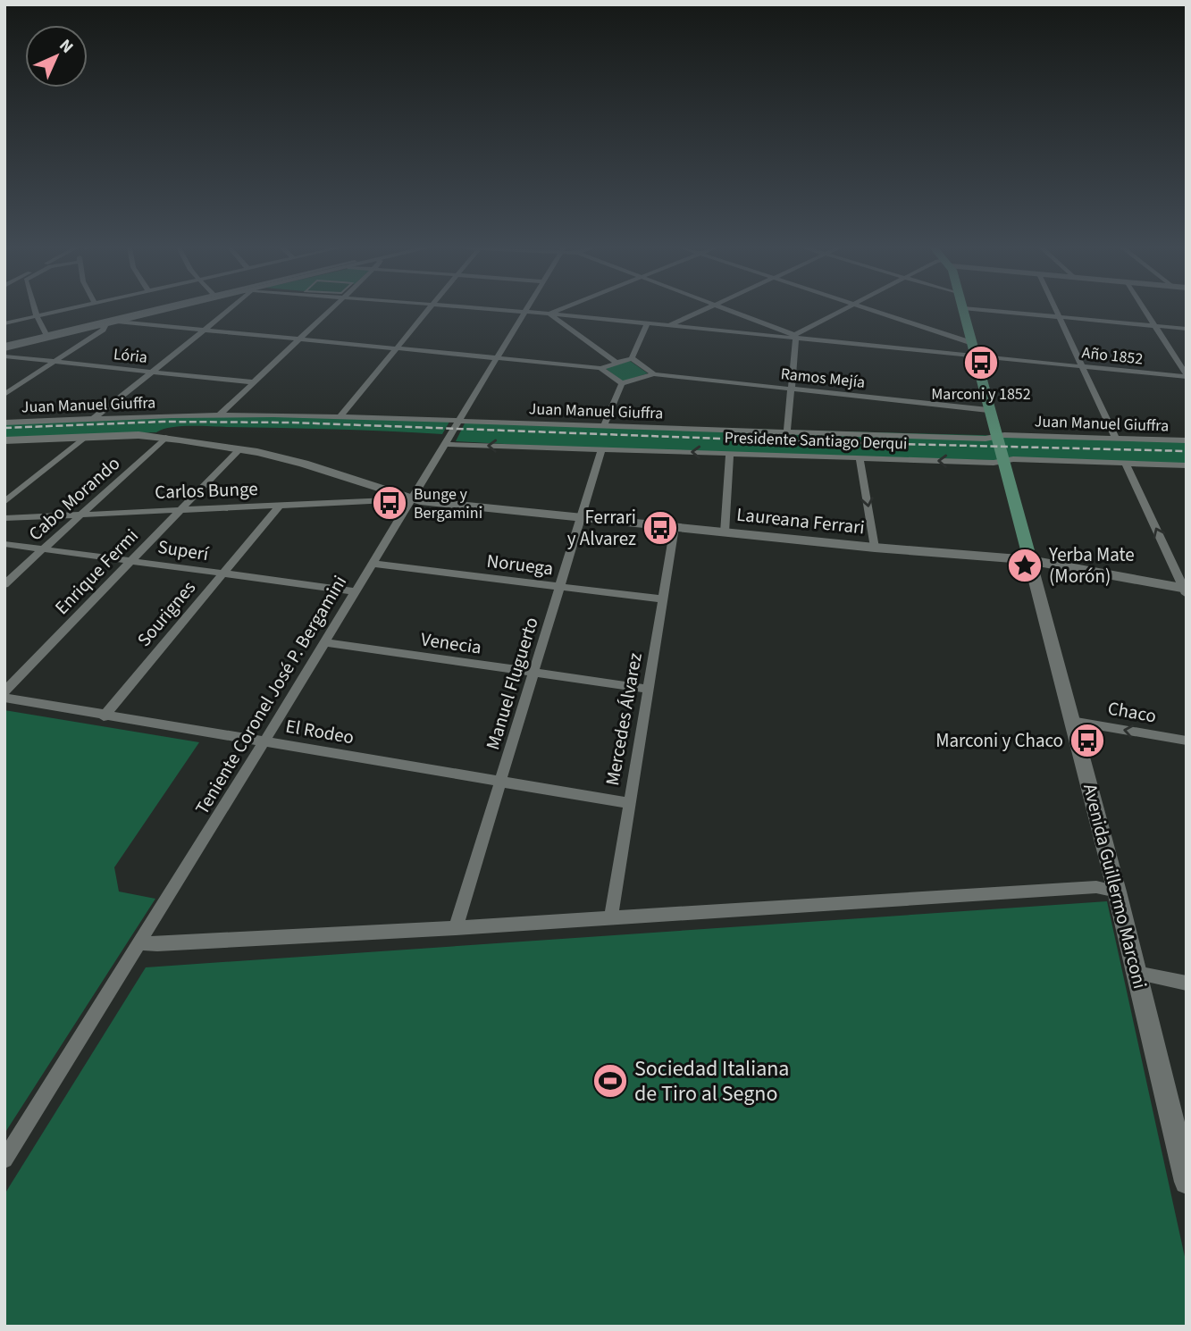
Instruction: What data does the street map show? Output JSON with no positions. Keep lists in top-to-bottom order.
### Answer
{
  "streets": {
    "main road": ["Avenida Guillermo Marconi"],
    "street": [
      "Lória",
      "Año 1852",
      "Ramos Mejía",
      "Juan Manuel Giuffra",
      "Presidente Santiago Derqui",
      "Carlos Bunge",
      "Cabo Morando",
      "Laureana Ferrari",
      "Superí",
      "Noruega",
      "Enrique Fermi",
      "Sourignes",
      "Venecia",
      "Manuel Fluguerto",
      "Teniente Coronel José P. Bergamini",
      "Chaco",
      "Mercedes Álvarez",
      "El Rodeo"
    ]
  },
  "crossings": [
    ["Año 1852", "Teniente Coronel José P. Bergamini"],
    ["Año 1852", "Avenida Guillermo Marconi"],
    ["Ramos Mejía", "Avenida Guillermo Marconi"],
    ["Juan Manuel Giuffra", "Teniente Coronel José P. Bergamini"],
    ["Juan Manuel Giuffra", "Avenida Guillermo Marconi"],
    ["Presidente Santiago Derqui", "Manuel Fluguerto"],
    ["Presidente Santiago Derqui", "Teniente Coronel José P. Bergamini"],
    ["Presidente Santiago Derqui", "Avenida Guillermo Marconi"],
    ["Carlos Bunge", "Cabo Morando"],
    ["Carlos Bunge", "Laureana Ferrari"],
    ["Carlos Bunge", "Enrique Fermi"],
    ["Carlos Bunge", "Sourignes"],
    ["Carlos Bunge", "Teniente Coronel José P. Bergamini"],
    ["Cabo Morando", "Superí"],
    ["Laureana Ferrari", "Manuel Fluguerto"],
    ["Laureana Ferrari", "Teniente Coronel José P. Bergamini"],
    ["Laureana Ferrari", "Mercedes Álvarez"],
    ["Laureana Ferrari", "Avenida Guillermo Marconi"],
    ["Superí", "Enrique Fermi"],
    ["Superí", "Sourignes"],
    ["Superí", "Teniente Coronel José P. Bergamini"],
    ["Noruega", "Manuel Fluguerto"],
    ["Noruega", "Teniente Coronel José P. Bergamini"],
    ["Noruega", "Mercedes Álvarez"],
    ["Sourignes", "El Rodeo"],
    ["Venecia", "Manuel Fluguerto"],
    ["Venecia", "Teniente Coronel José P. Bergamini"],
    ["Venecia", "Mercedes Álvarez"],
    ["Manuel Fluguerto", "El Rodeo"],
    ["Teniente Coronel José P. Bergamini", "El Rodeo"],
    ["Chaco", "Avenida Guillermo Marconi"],
    ["Mercedes Álvarez", "El Rodeo"]
  ],
  "one_way": ["Chaco"],
  "places": {
    "bus stop": [
      "Marconi y 1852",
      "Bunge y Bergamini",
      "Ferrari y Alvarez",
      "Marconi y Chaco"
    ],
    "place": ["Yerba Mate (Morón)"],
    "sports": ["Sociedad Italiana de Tiro al Segno"]
  },
  "north": "top right"
}
